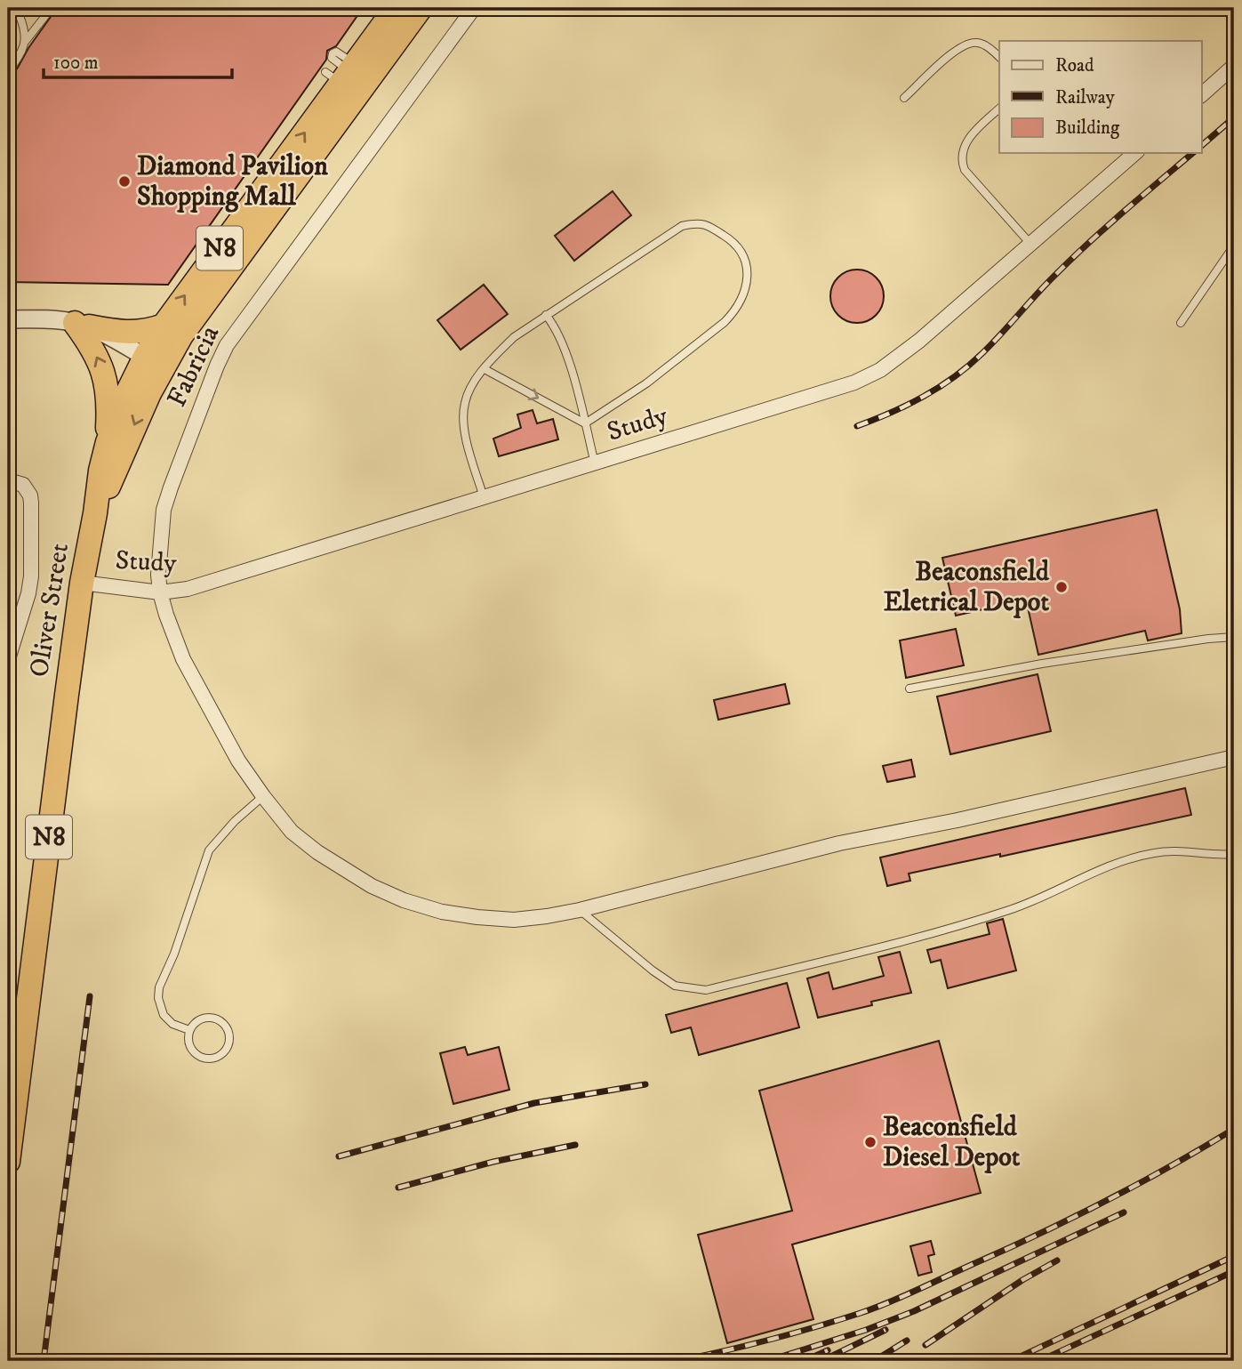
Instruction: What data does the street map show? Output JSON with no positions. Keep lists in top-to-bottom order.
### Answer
{
  "streets": {
    "highway": ["N8", "Oliver Street"],
    "street": ["Fabricia", "Study"]
  },
  "crossings": [
    ["Fabricia", "Study"],
    ["Study", "Oliver Street"]
  ],
  "places": ["Diamond Pavilion Shopping Mall", "Beaconsfield Eletrical Depot", "Beaconsfield Diesel Depot"],
  "legend": ["Road", "Railway", "Building"],
  "scale_bar": "100 m"
}
